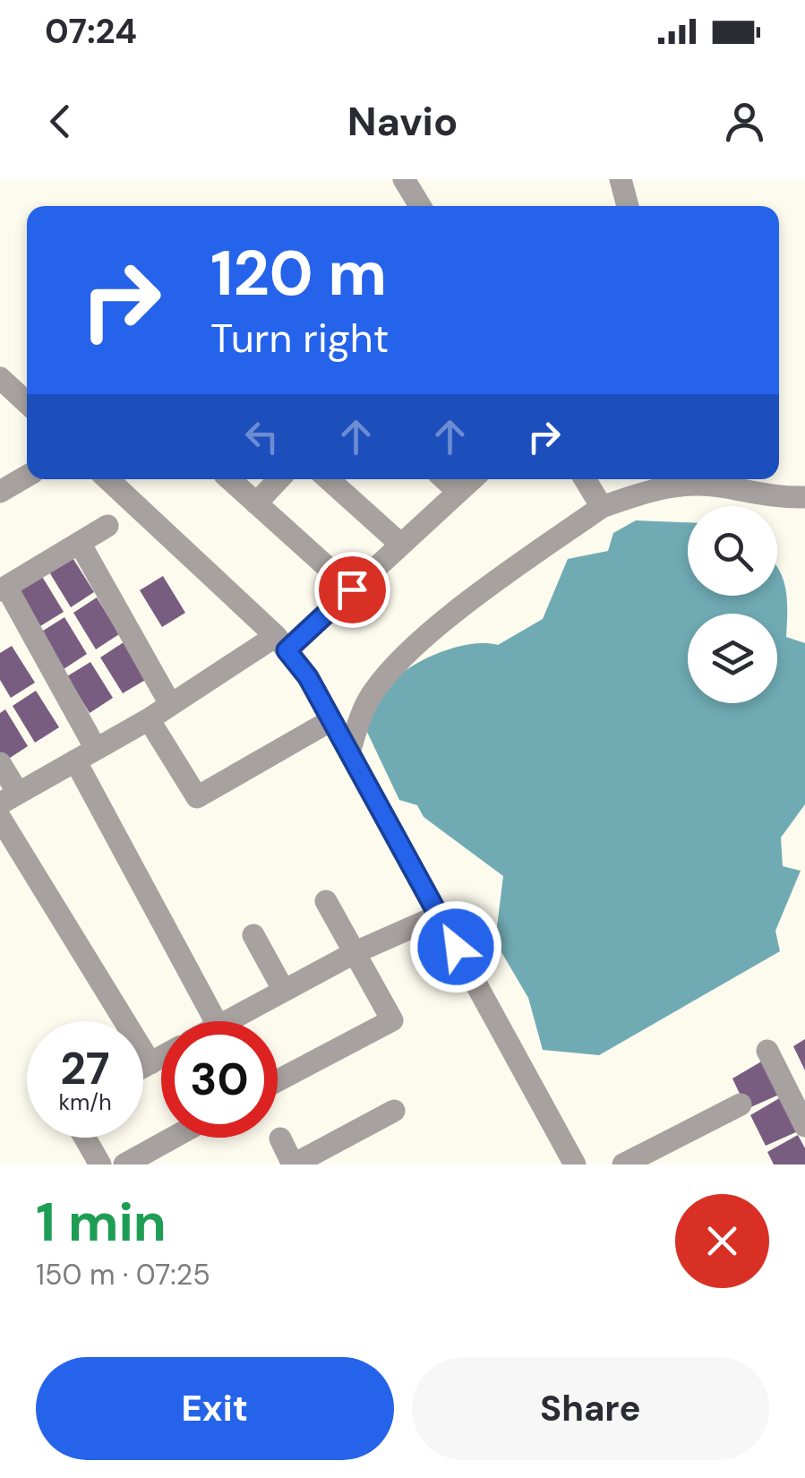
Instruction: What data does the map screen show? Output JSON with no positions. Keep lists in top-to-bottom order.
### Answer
{
  "page": {
    "status": "07:24",
    "header": "Navio",
    "turn": ["120 m", "Turn right"],
    "speed": "27 km/h",
    "limit": "30",
    "heading": ["1 min", "150 m · 07:25"],
    "buttons": ["Exit", "Share"]
  }
}
